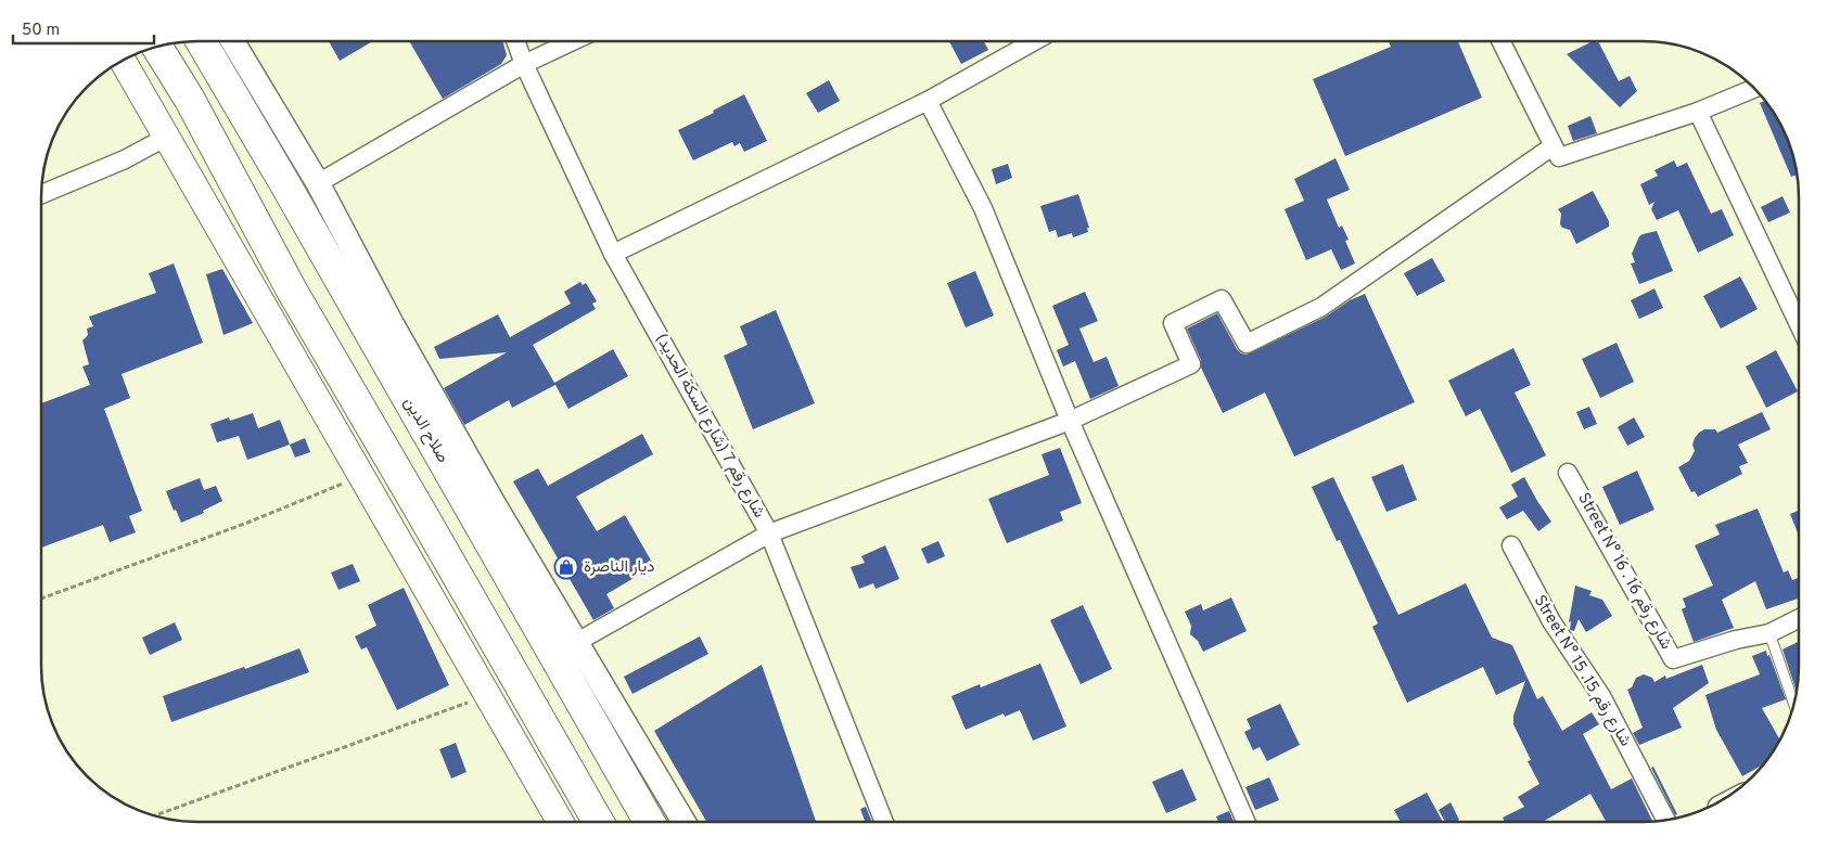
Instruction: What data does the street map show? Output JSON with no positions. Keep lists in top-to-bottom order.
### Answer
{
  "streets": {
    "highway": ["صلاح الدين"],
    "street": ["شارع رقم 7 (شارع السكة الحديد)", "Street N° 16 . شارع رقم 16", "Street N° 15 .شارع رقم 15"]
  },
  "places": {
    "shop": ["ديار الناصرة"]
  },
  "scale_bar": "50 m"
}
